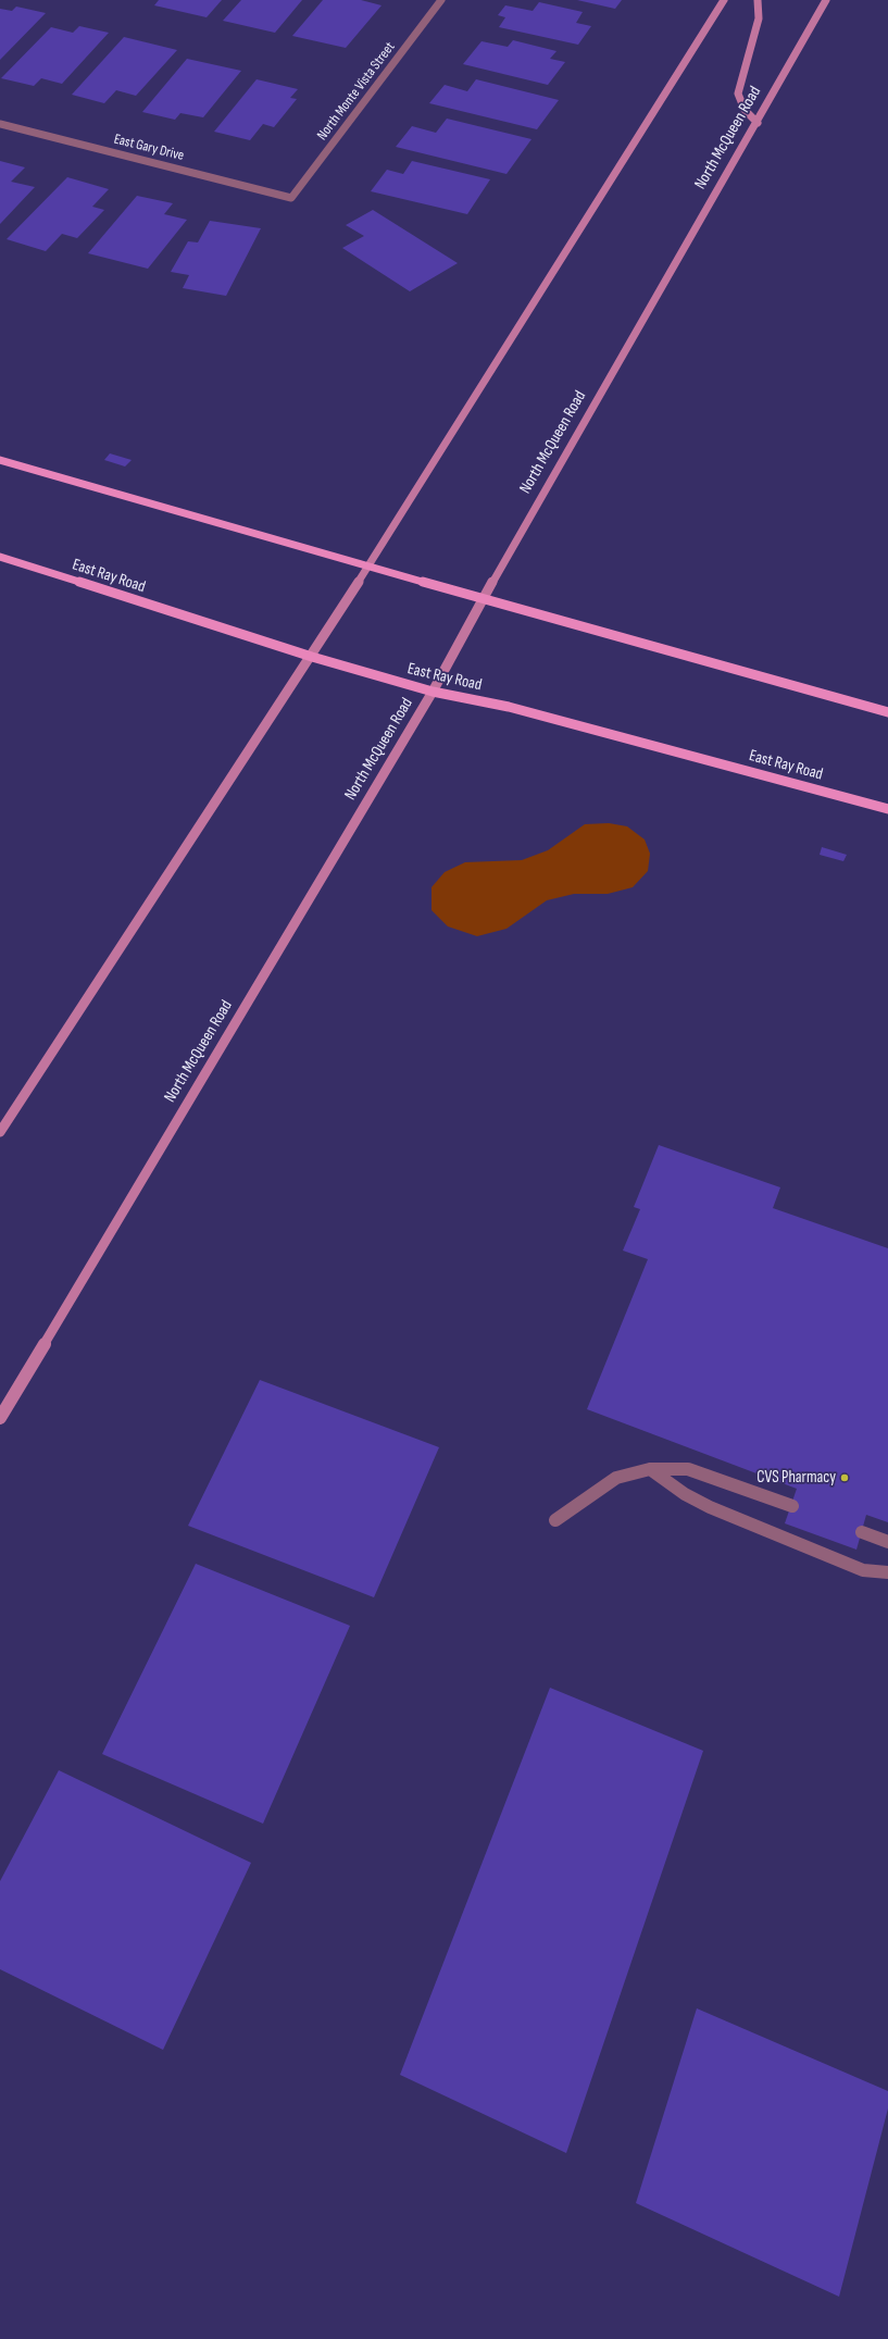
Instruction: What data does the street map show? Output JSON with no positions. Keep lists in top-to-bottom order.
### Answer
{
  "streets": {
    "main road": ["North McQueen Road", "East Ray Road"],
    "street": ["North Monte Vista Street", "East Gary Drive"]
  },
  "crossings": [
    ["North Monte Vista Street", "East Gary Drive"],
    ["North McQueen Road", "East Ray Road"]
  ],
  "places": ["CVS Pharmacy"]
}
